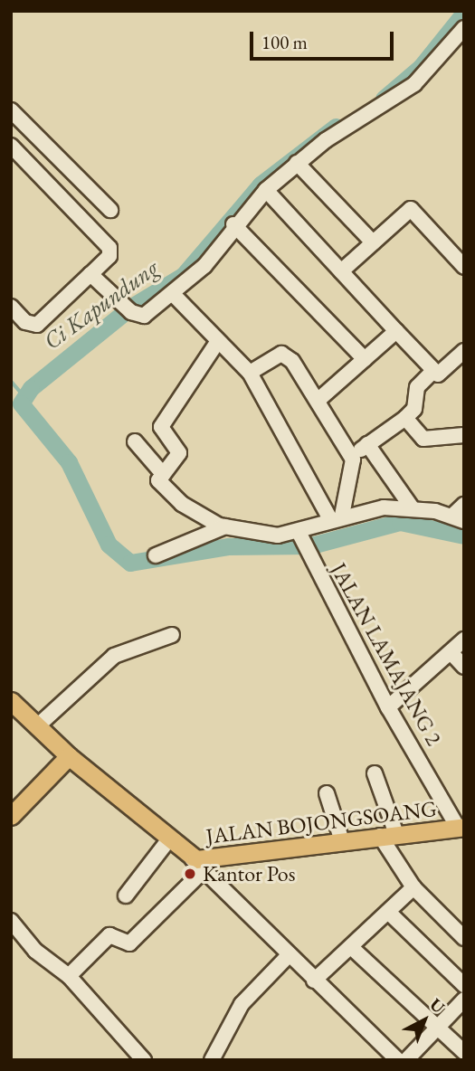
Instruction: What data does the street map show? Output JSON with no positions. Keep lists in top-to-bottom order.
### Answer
{
  "streets": {
    "main road": ["JALAN BOJONGSOANG"],
    "street": ["JALAN LAMAJANG 2"]
  },
  "crossings": [
    ["JALAN LAMAJANG 2", "JALAN BOJONGSOANG"]
  ],
  "water": ["Ci Kapundung"],
  "places": ["Kantor Pos"],
  "scale_bar": "100 m",
  "north": "top right"
}
